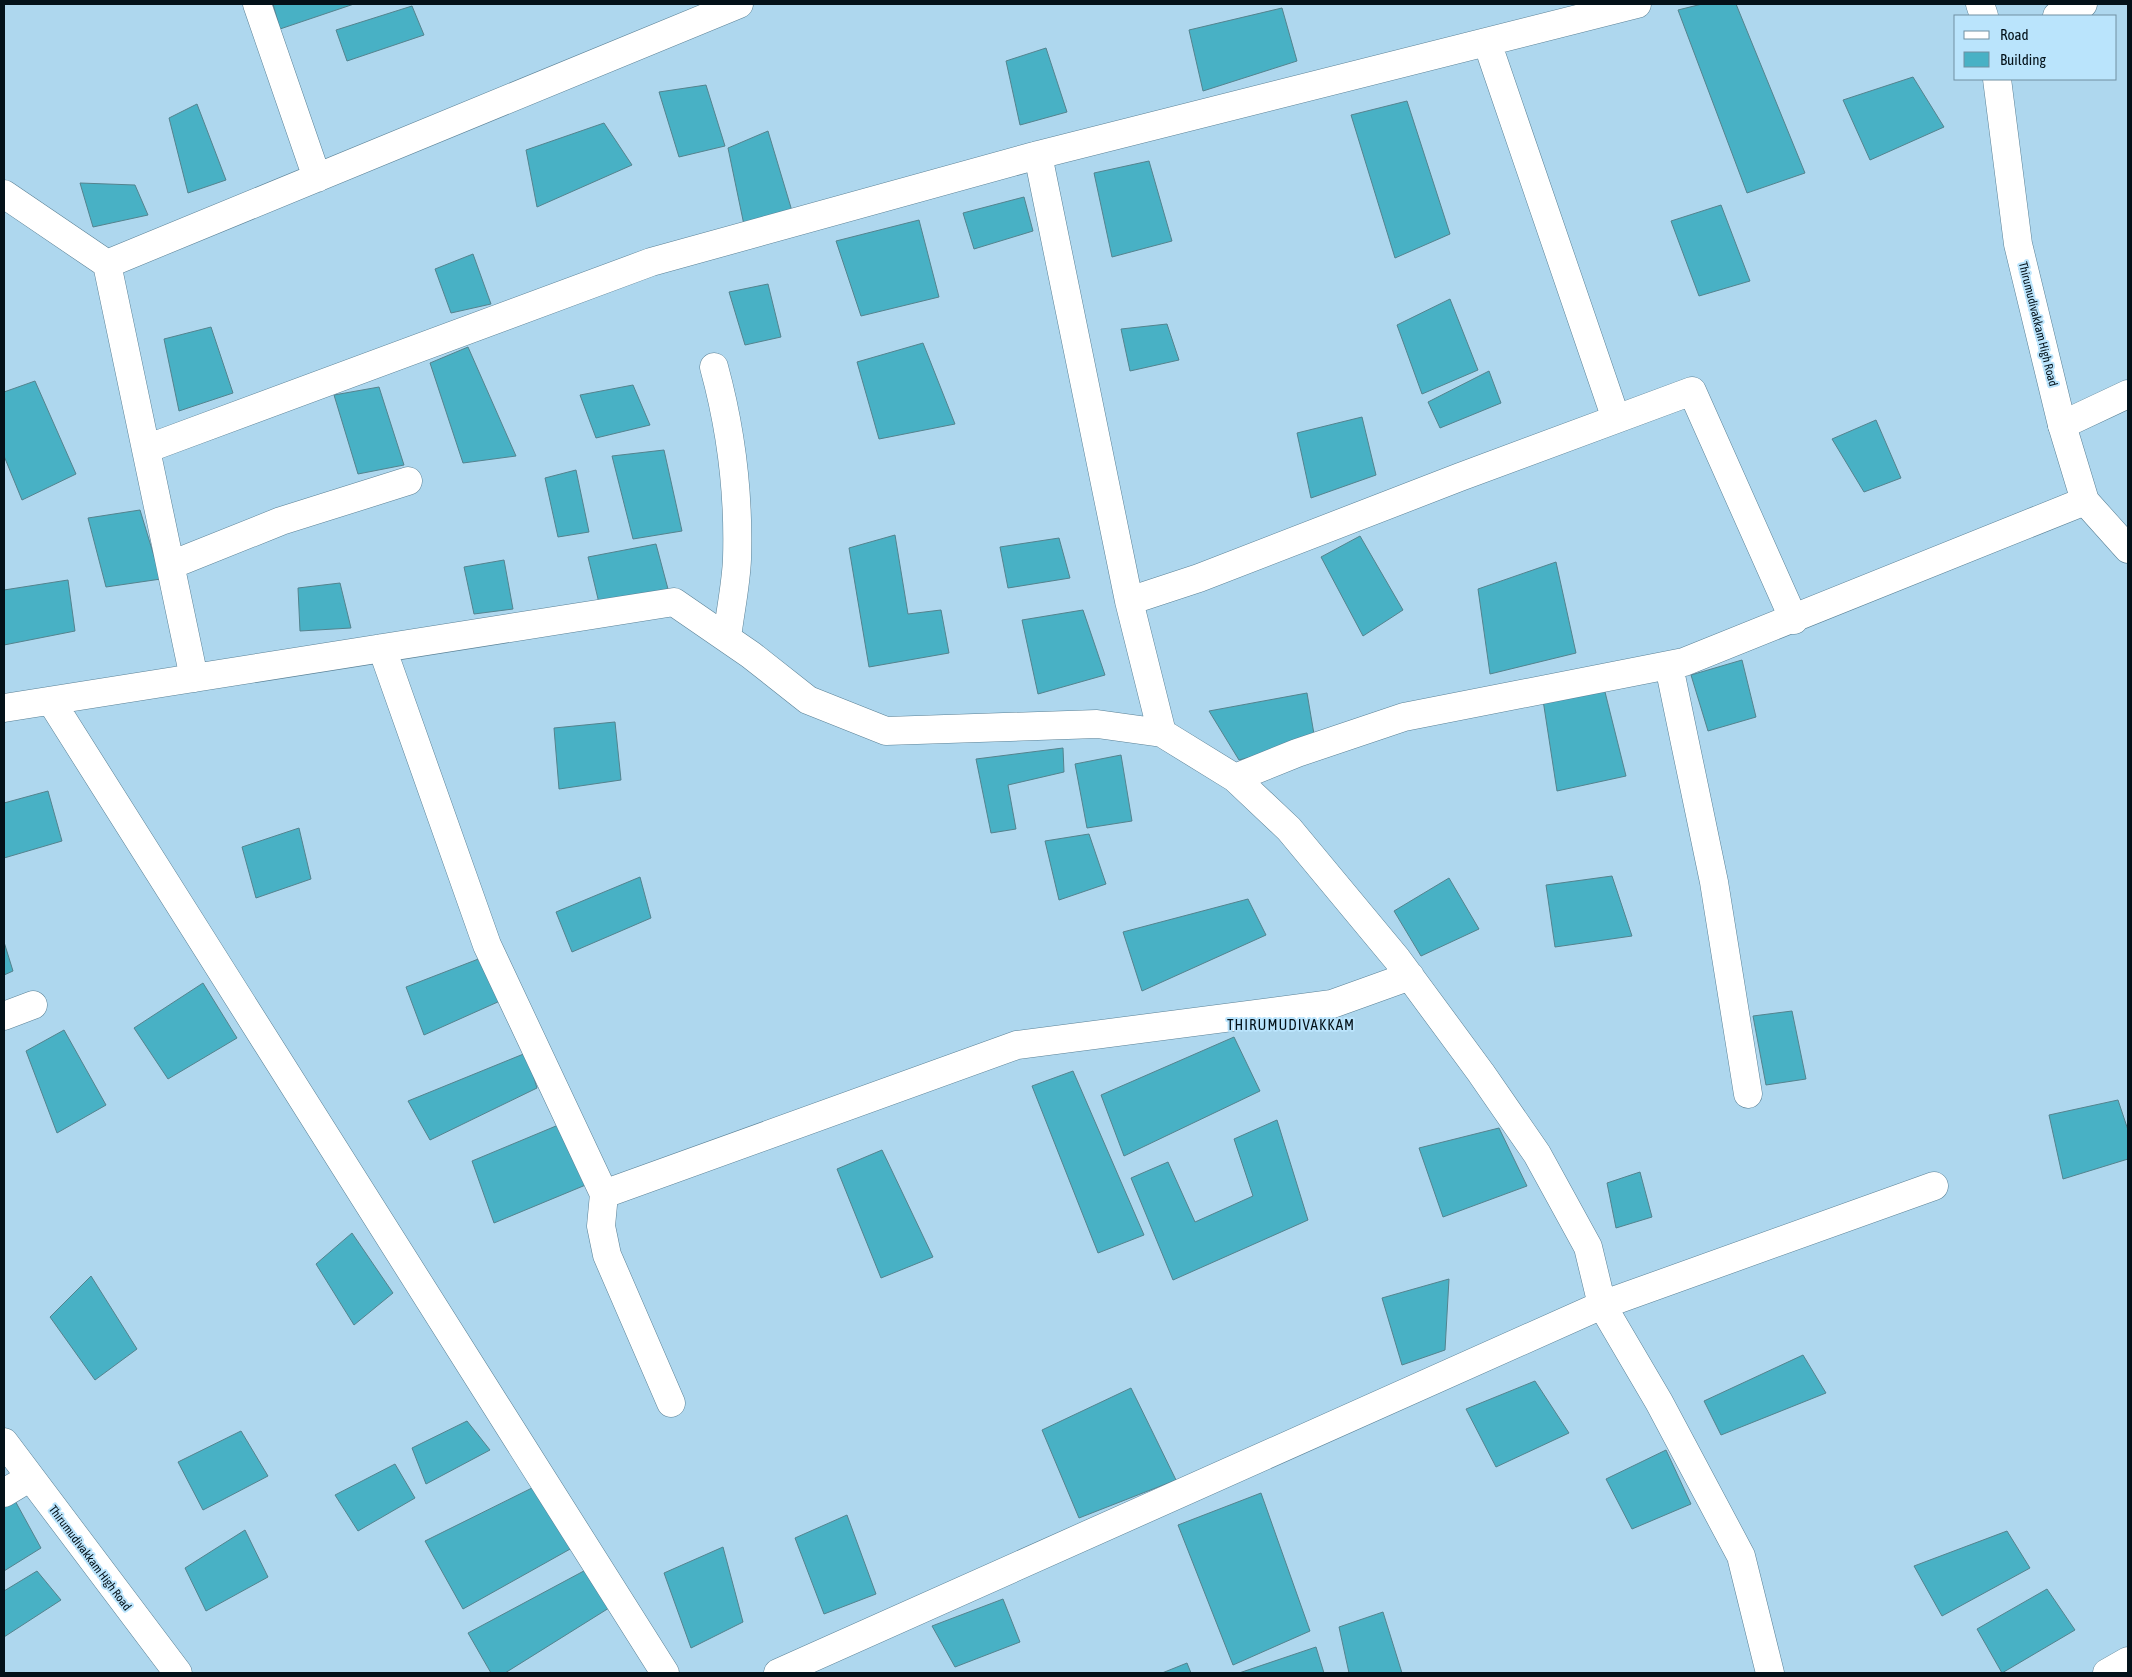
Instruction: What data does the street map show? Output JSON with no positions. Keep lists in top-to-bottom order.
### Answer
{
  "streets": {
    "street": ["Thirumudivakkam High Road"]
  },
  "districts": ["THIRUMUDIVAKKAM"],
  "legend": ["Road", "Building"]
}
